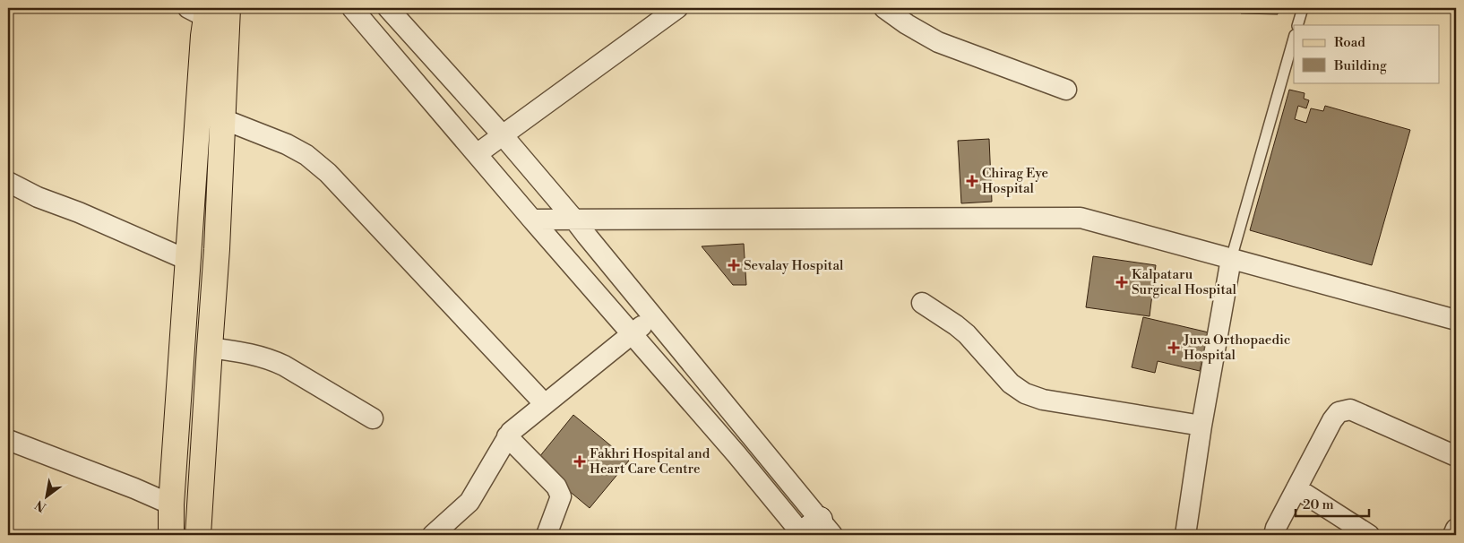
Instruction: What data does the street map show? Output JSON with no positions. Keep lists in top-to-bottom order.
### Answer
{
  "places": {
    "health": [
      "Chirag Eye Hospital",
      "Sevalay Hospital",
      "Kalpataru Surgical Hospital",
      "Juva Orthopaedic Hospital",
      "Fakhri Hospital and Heart Care Centre"
    ]
  },
  "legend": ["Road", "Building"],
  "scale_bar": "20 m",
  "north": "bottom left"
}
